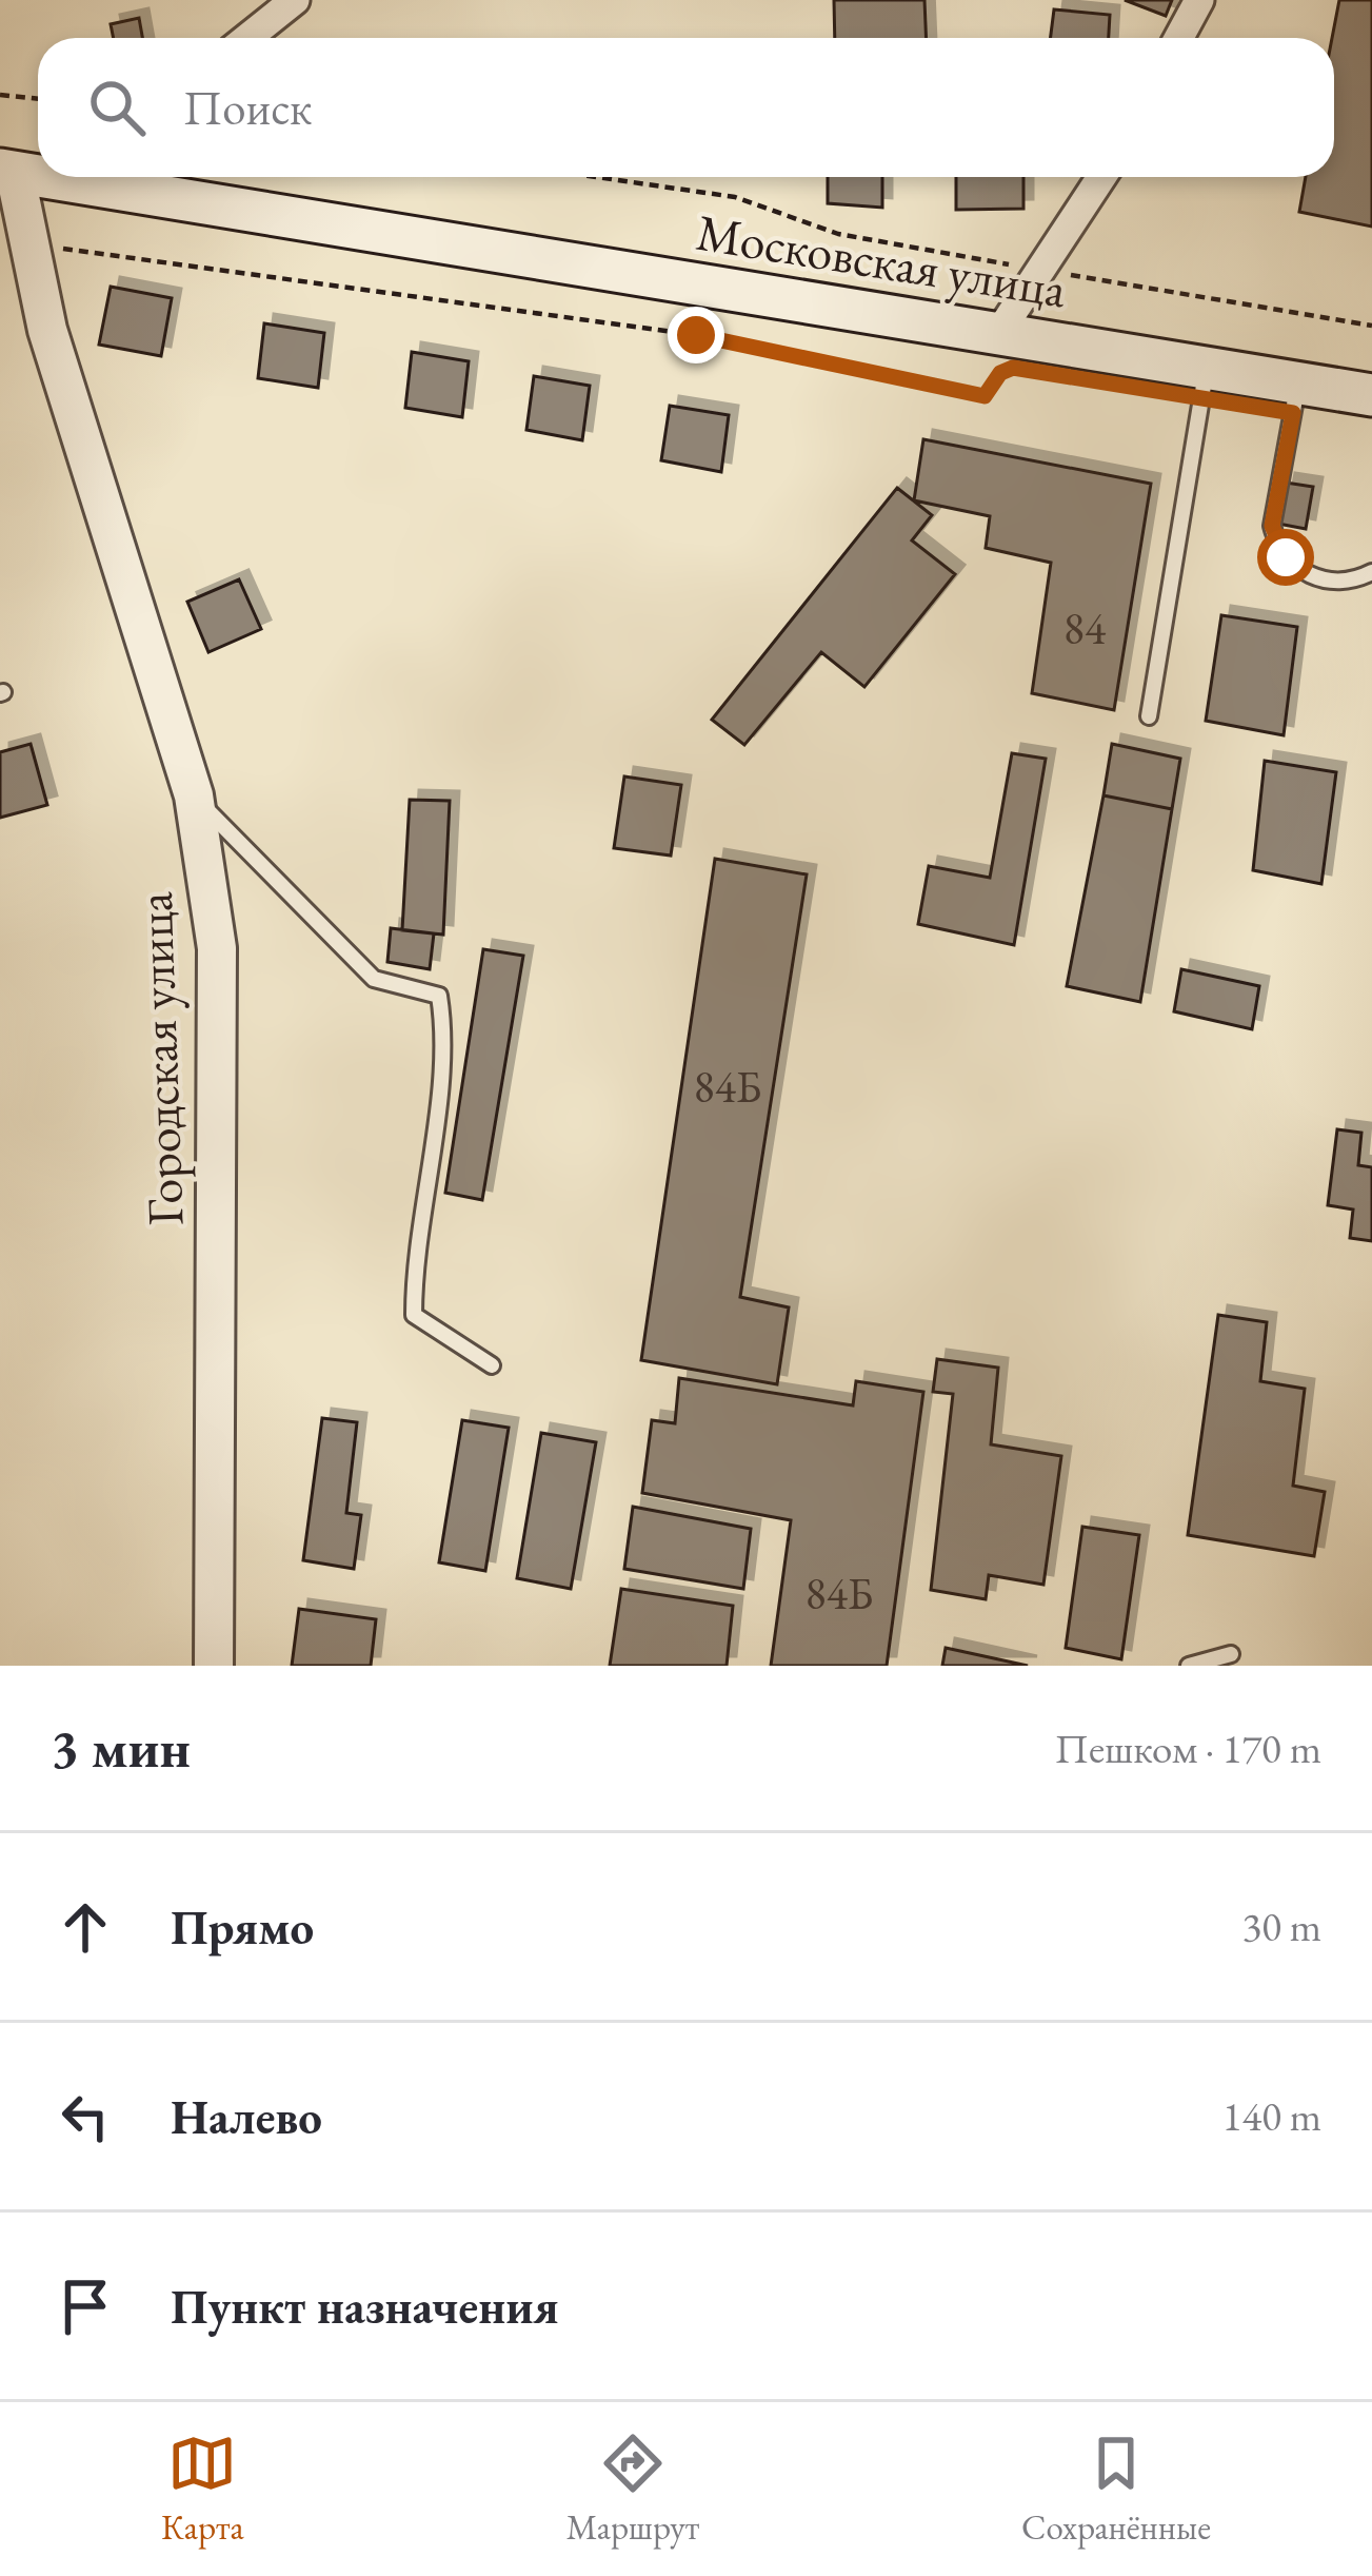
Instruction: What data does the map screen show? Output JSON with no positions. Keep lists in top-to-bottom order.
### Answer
{
  "streets": {
    "main road": ["Московская улица"],
    "street": ["Городская улица"]
  },
  "house_numbers": ["84", "84Б", "84Б"],
  "page": {
    "search": "Поиск",
    "heading": ["3 мин", "Пешком · 170 m"],
    "list": [
      ["Прямо", "30 m"],
      ["Налево", "140 m"],
      "Пункт назначения"
    ],
    "nav": ["Карта", "Маршрут", "Сохранённые"]
  }
}
